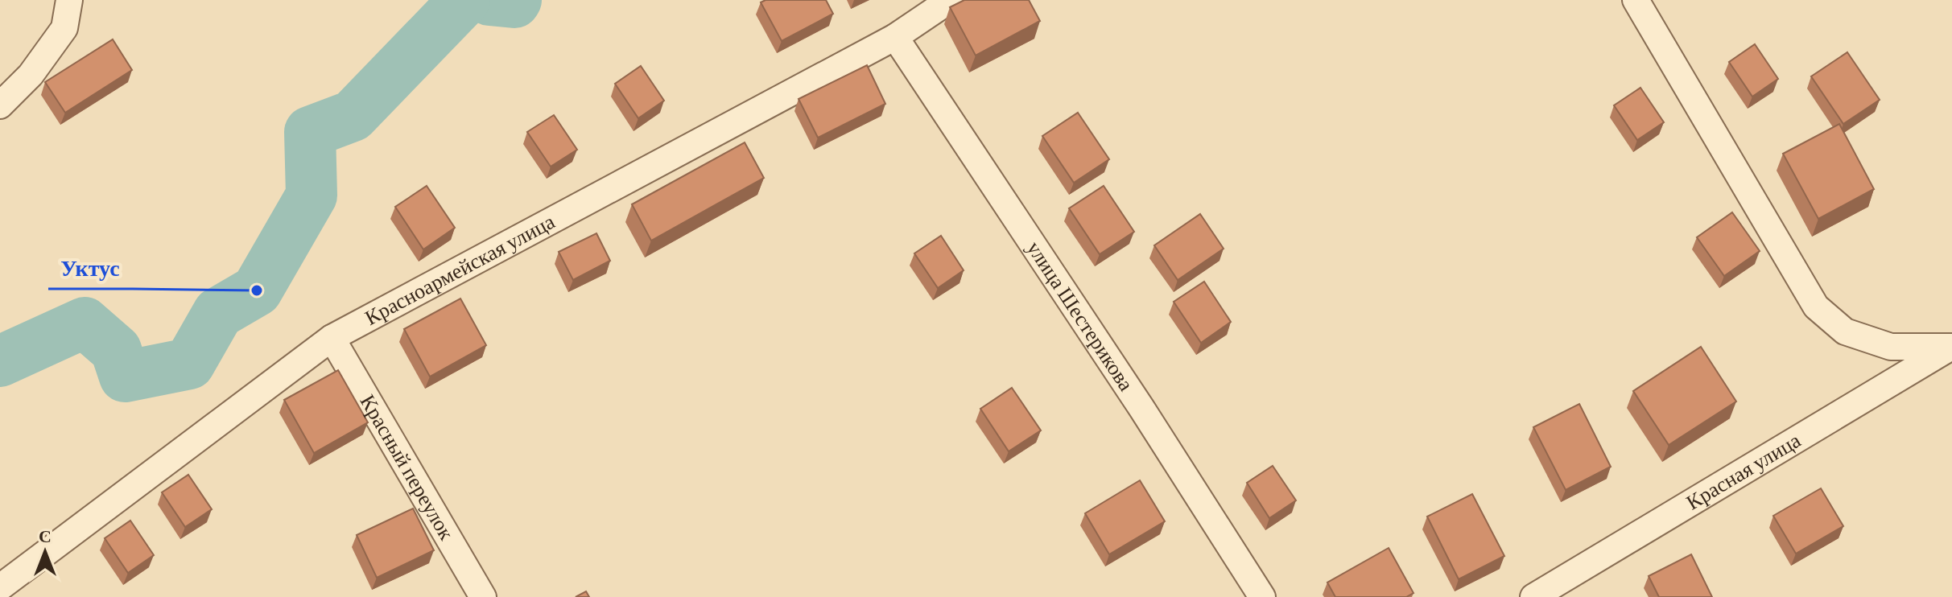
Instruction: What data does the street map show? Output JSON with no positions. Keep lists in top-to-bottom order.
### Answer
{
  "streets": {
    "street": [
      "Красноармейская улица",
      "улица Шестерикова",
      "Красный переулок",
      "Красная улица"
    ]
  },
  "crossings": [
    ["Красноармейская улица", "улица Шестерикова"],
    ["Красноармейская улица", "Красный переулок"]
  ],
  "places": ["Уктус"],
  "north": "top"
}
